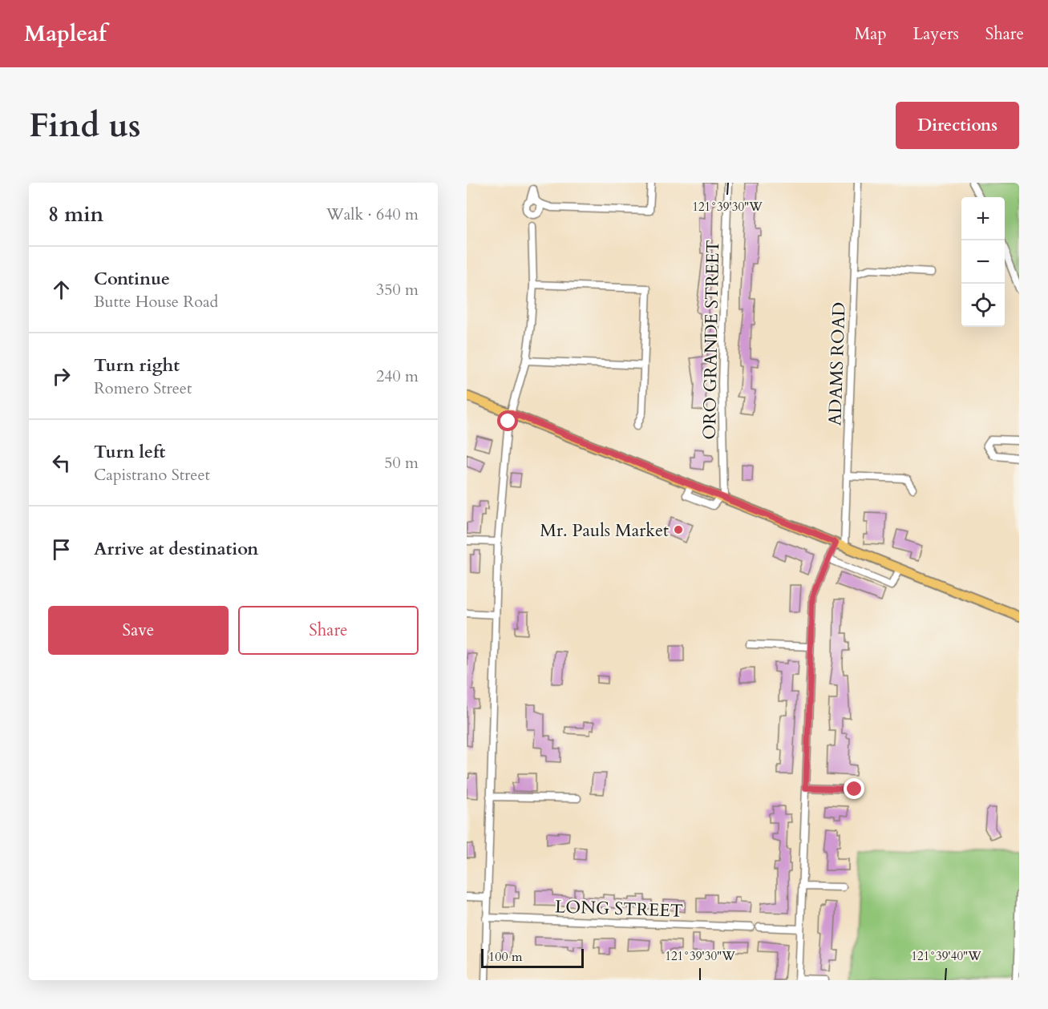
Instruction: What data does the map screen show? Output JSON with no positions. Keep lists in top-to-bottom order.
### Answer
{
  "streets": {
    "street": ["ORO GRANDE STREET", "ADAMS ROAD", "LONG STREET"]
  },
  "places": ["Mr. Pauls Market"],
  "scale_bar": "100 m",
  "page": {
    "header": "Mapleaf",
    "nav": ["Map", "Layers", "Share"],
    "buttons": [
      "Directions",
      ["Save", "Share"]
    ],
    "title": "Find us",
    "heading": ["8 min", "Walk · 640 m"],
    "map_buttons": ["+", "−"],
    "list": [
      ["Continue", "Butte House Road", "350 m"],
      ["Turn right", "Romero Street", "240 m"],
      ["Turn left", "Capistrano Street", "50 m"],
      "Arrive at destination"
    ],
    "scale": "100 m"
  },
  "coordinates": ["121°39'30\"W", "121°39'40\"W"]
}
